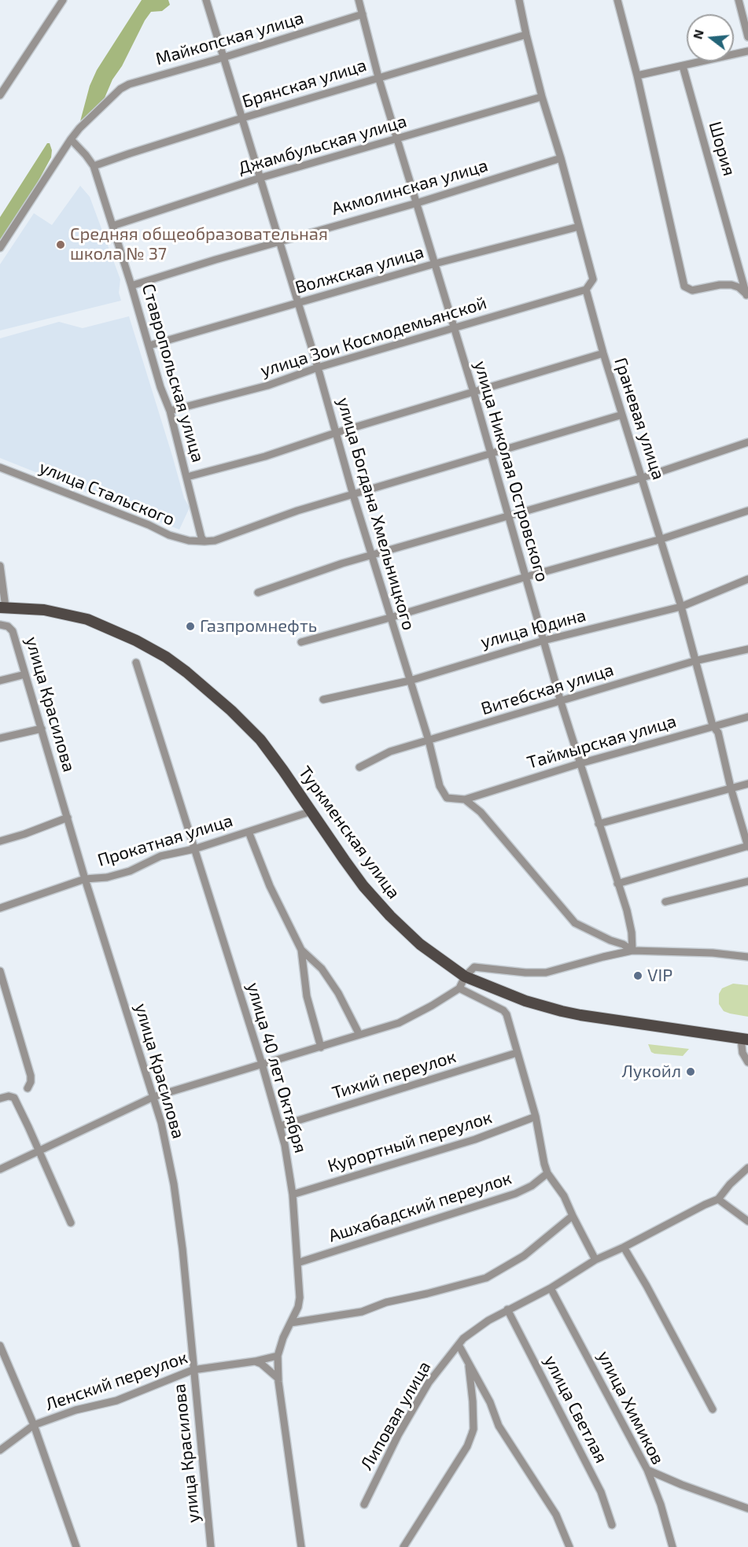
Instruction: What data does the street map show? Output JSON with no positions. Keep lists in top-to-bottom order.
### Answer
{
  "streets": {
    "main road": ["Туркменская улица"],
    "street": [
      "Майкопская улица",
      "Брянская улица",
      "Джамбульская улица",
      "Шория",
      "Акмолинская улица",
      "Волжская улица",
      "улица Зои Космодемьянской",
      "Ставропольская улица",
      "Граневая улица",
      "улица Николая Островского",
      "улица Стальского",
      "улица Богдана Хмельницкого",
      "улица Юдина",
      "Витебская улица",
      "улица Красилова",
      "Таймырская улица",
      "Прокатная улица",
      "улица 40 лет Октября",
      "Тихий переулок",
      "Курортный переулок",
      "Ашхабадский переулок",
      "Ленский переулок",
      "улица Химиков",
      "улица Светлая",
      "Липовая улица"
    ]
  },
  "crossings": [
    ["Майкопская улица", "Ставропольская улица"],
    ["Майкопская улица", "улица Николая Островского"],
    ["Майкопская улица", "улица Богдана Хмельницкого"],
    ["Брянская улица", "Ставропольская улица"],
    ["Брянская улица", "Граневая улица"],
    ["Брянская улица", "улица Николая Островского"],
    ["Брянская улица", "улица Богдана Хмельницкого"],
    ["Джамбульская улица", "Ставропольская улица"],
    ["Джамбульская улица", "Граневая улица"],
    ["Джамбульская улица", "улица Николая Островского"],
    ["Джамбульская улица", "улица Богдана Хмельницкого"],
    ["Акмолинская улица", "Ставропольская улица"],
    ["Акмолинская улица", "Граневая улица"],
    ["Акмолинская улица", "улица Николая Островского"],
    ["Акмолинская улица", "улица Богдана Хмельницкого"],
    ["Волжская улица", "Ставропольская улица"],
    ["Волжская улица", "Граневая улица"],
    ["Волжская улица", "улица Николая Островского"],
    ["Волжская улица", "улица Богдана Хмельницкого"],
    ["улица Зои Космодемьянской", "Ставропольская улица"],
    ["улица Зои Космодемьянской", "Граневая улица"],
    ["улица Зои Космодемьянской", "улица Николая Островского"],
    ["улица Зои Космодемьянской", "улица Богдана Хмельницкого"],
    ["Ставропольская улица", "улица Стальского"],
    ["Граневая улица", "улица Юдина"],
    ["Граневая улица", "Витебская улица"],
    ["Граневая улица", "Таймырская улица"],
    ["улица Николая Островского", "улица Богдана Хмельницкого"],
    ["улица Николая Островского", "улица Юдина"],
    ["улица Николая Островского", "Витебская улица"],
    ["улица Николая Островского", "Таймырская улица"],
    ["улица Богдана Хмельницкого", "улица Юдина"],
    ["улица Богдана Хмельницкого", "Витебская улица"],
    ["улица Богдана Хмельницкого", "Таймырская улица"],
    ["улица Красилова", "Прокатная улица"],
    ["улица Красилова", "Ленский переулок"],
    ["Туркменская улица", "Прокатная улица"],
    ["Прокатная улица", "улица 40 лет Октября"],
    ["улица 40 лет Октября", "Тихий переулок"],
    ["улица 40 лет Октября", "Курортный переулок"],
    ["улица 40 лет Октября", "Ашхабадский переулок"],
    ["улица 40 лет Октября", "Ленский переулок"],
    ["улица Химиков", "Липовая улица"],
    ["улица Светлая", "Липовая улица"]
  ],
  "places": [
    "Средняя общеобразовательная школа № 37",
    "Газпромнефть",
    "VIP",
    "Лукойл"
  ],
  "north": "left"
}
